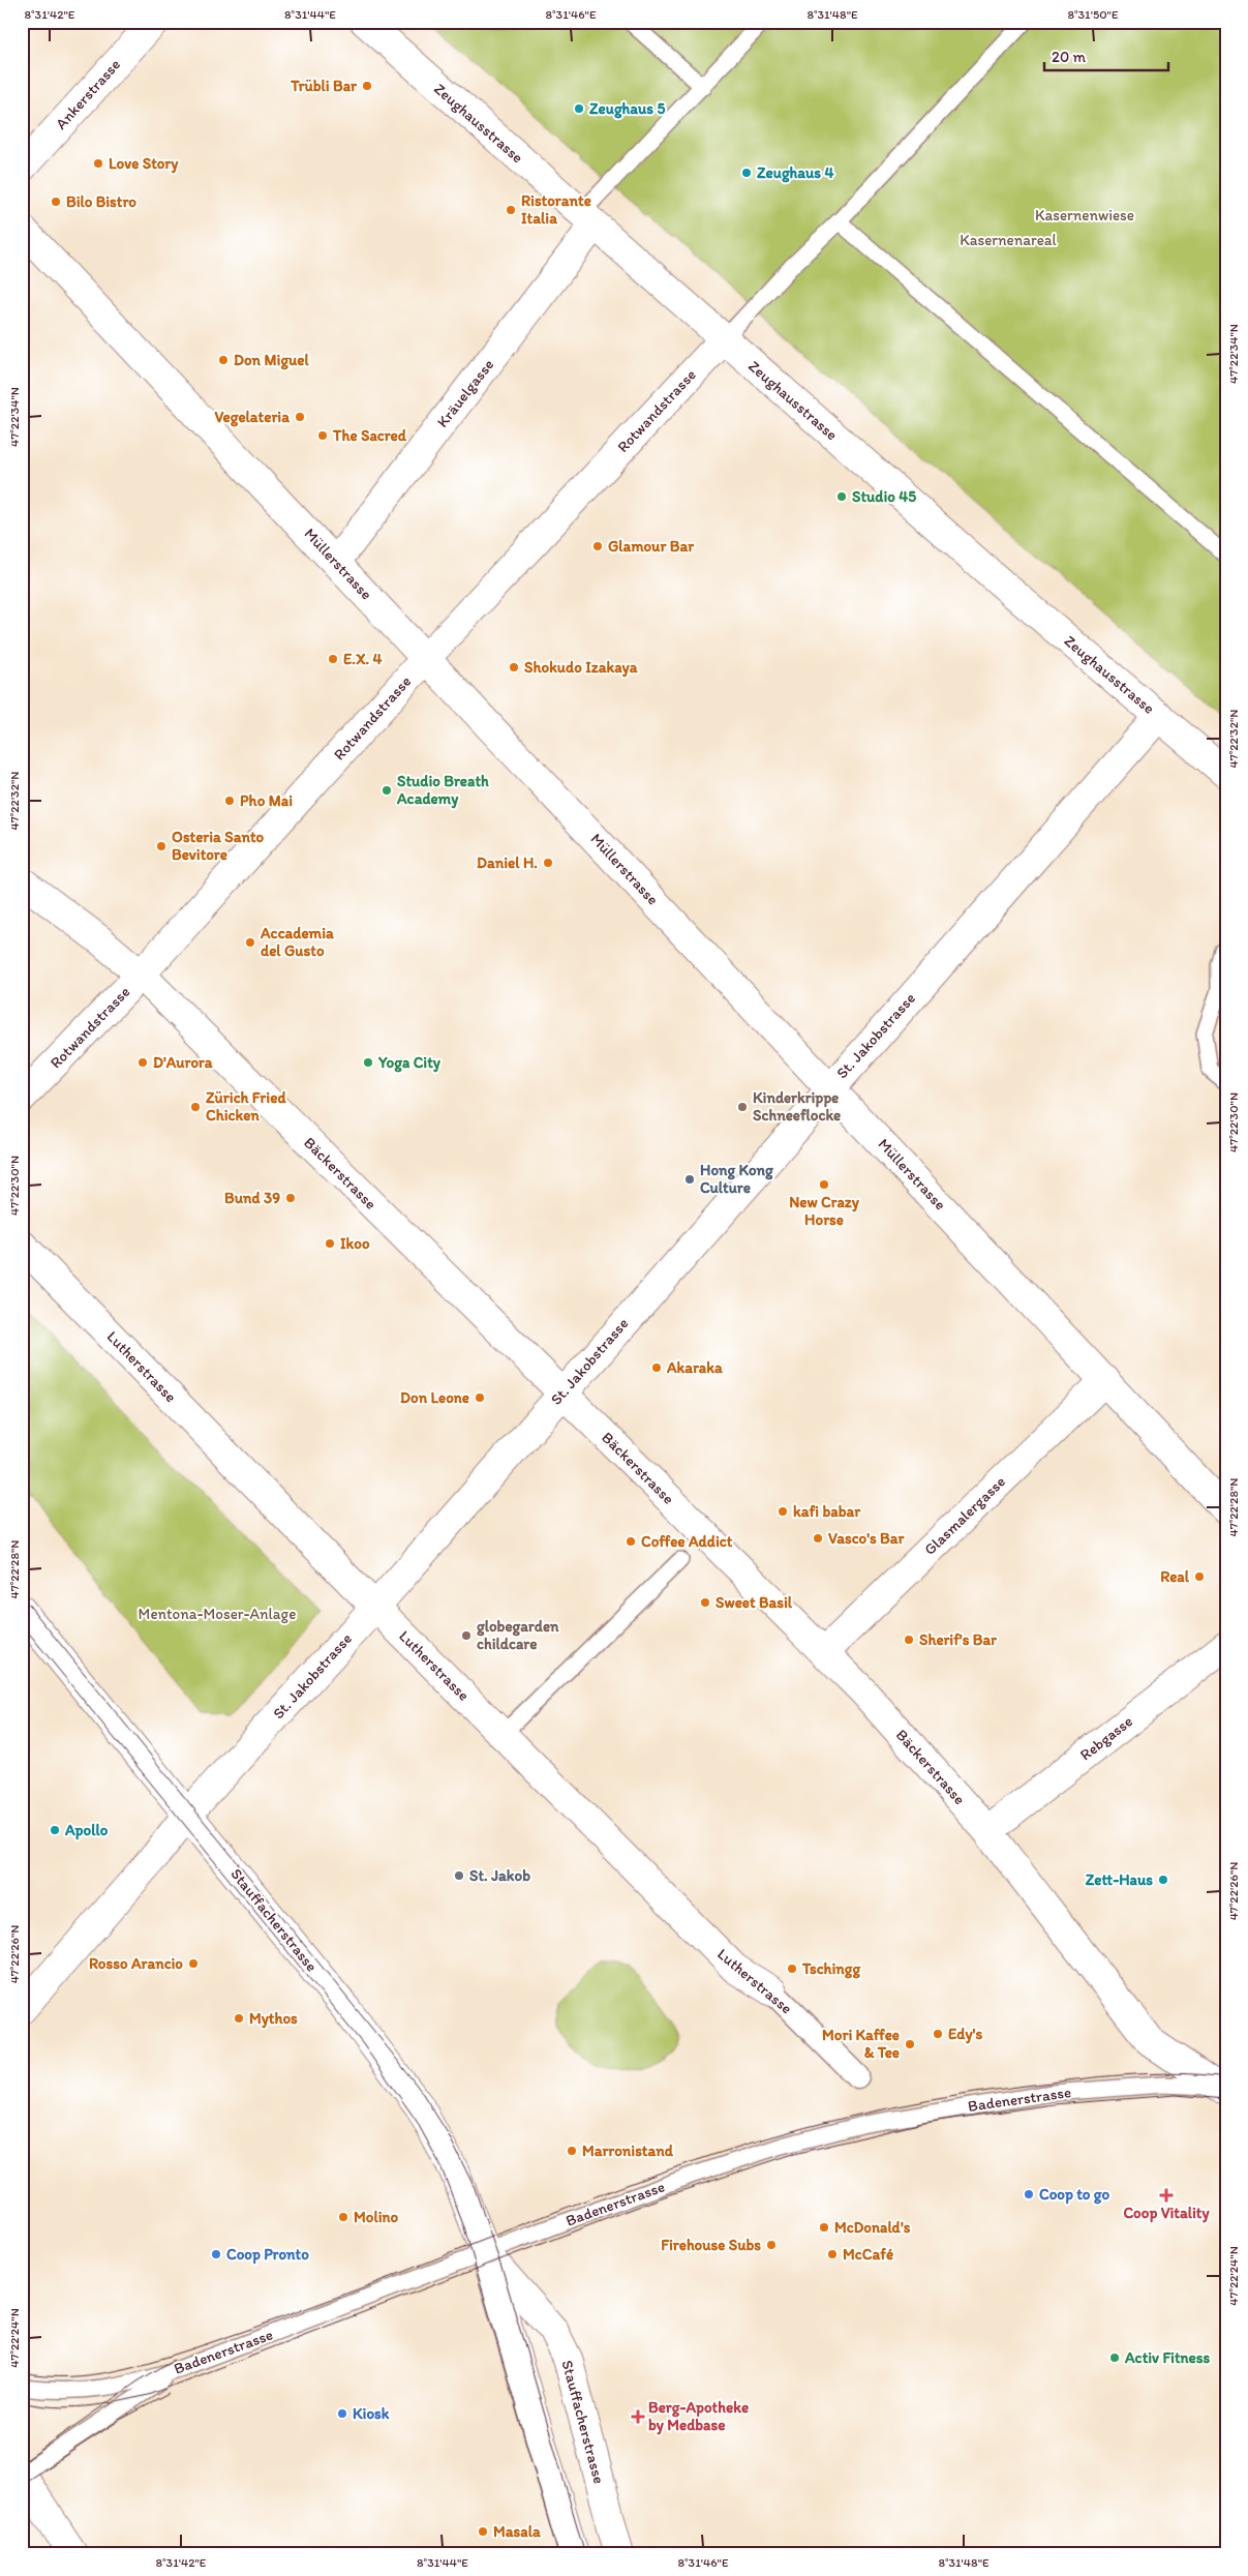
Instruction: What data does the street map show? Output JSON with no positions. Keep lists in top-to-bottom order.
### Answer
{
  "streets": {
    "street": [
      "Ankerstrasse",
      "Zeughausstrasse",
      "Kräuelgasse",
      "Rotwandstrasse",
      "Müllerstrasse",
      "St. Jakobstrasse",
      "Bäckerstrasse",
      "Lutherstrasse",
      "Glasmalergasse",
      "Rebgasse",
      "Stauffacherstrasse"
    ],
    "lane": ["Badenerstrasse"]
  },
  "crossings": [
    ["Zeughausstrasse", "Kräuelgasse"],
    ["Zeughausstrasse", "Rotwandstrasse"],
    ["Zeughausstrasse", "St. Jakobstrasse"],
    ["Kräuelgasse", "Müllerstrasse"],
    ["Rotwandstrasse", "Müllerstrasse"],
    ["Rotwandstrasse", "Bäckerstrasse"],
    ["Müllerstrasse", "St. Jakobstrasse"],
    ["Müllerstrasse", "Glasmalergasse"],
    ["St. Jakobstrasse", "Bäckerstrasse"],
    ["St. Jakobstrasse", "Lutherstrasse"],
    ["St. Jakobstrasse", "Stauffacherstrasse"],
    ["Bäckerstrasse", "Glasmalergasse"],
    ["Bäckerstrasse", "Rebgasse"],
    ["Bäckerstrasse", "Badenerstrasse"],
    ["Stauffacherstrasse", "Badenerstrasse"]
  ],
  "parks": ["Kasernenwiese", "Kasernenareal", "Mentona-Moser-Anlage"],
  "places": {
    "other": [
      "Trübli Bar",
      "Zeughaus 5",
      "Love Story",
      "Zeughaus 4",
      "Bilo Bistro",
      "Ristorante Italia",
      "Don Miguel",
      "Vegelateria",
      "The Sacred",
      "Studio 45",
      "Glamour Bar",
      "E.X. 4",
      "Shokudo Izakaya",
      "Studio Breath Academy",
      "Pho Mai",
      "Osteria Santo Bevitore",
      "Daniel H.",
      "Accademia del Gusto",
      "D'Aurora",
      "Yoga City",
      "Zürich Fried Chicken",
      "Kinderkrippe Schneeflocke",
      "Hong Kong Culture",
      "New Crazy Horse",
      "Bund 39",
      "Ikoo",
      "Akaraka",
      "Don Leone",
      "kafi babar",
      "Vasco's Bar",
      "Coffee Addict",
      "Real",
      "Sweet Basil",
      "globegarden childcare",
      "Sherif's Bar",
      "Apollo",
      "St. Jakob",
      "Zett-Haus",
      "Rosso Arancio",
      "Tschingg",
      "Mythos",
      "Edy's",
      "Mori Kaffee & Tee",
      "Marronistand",
      "Coop to go",
      "Molino",
      "McDonald's",
      "Firehouse Subs",
      "Coop Pronto",
      "McCafé",
      "Activ Fitness",
      "Kiosk",
      "Masala"
    ],
    "health": ["Coop Vitality", "Berg-Apotheke by Medbase"]
  },
  "scale_bar": "20 m",
  "coordinates": [
    "8°31'42\"E",
    "8°31'44\"E",
    "8°31'46\"E",
    "8°31'48\"E",
    "8°31'50\"E",
    "47°22'34\"N",
    "47°22'32\"N",
    "47°22'30\"N",
    "47°22'28\"N",
    "47°22'26\"N",
    "47°22'24\"N"
  ]
}
